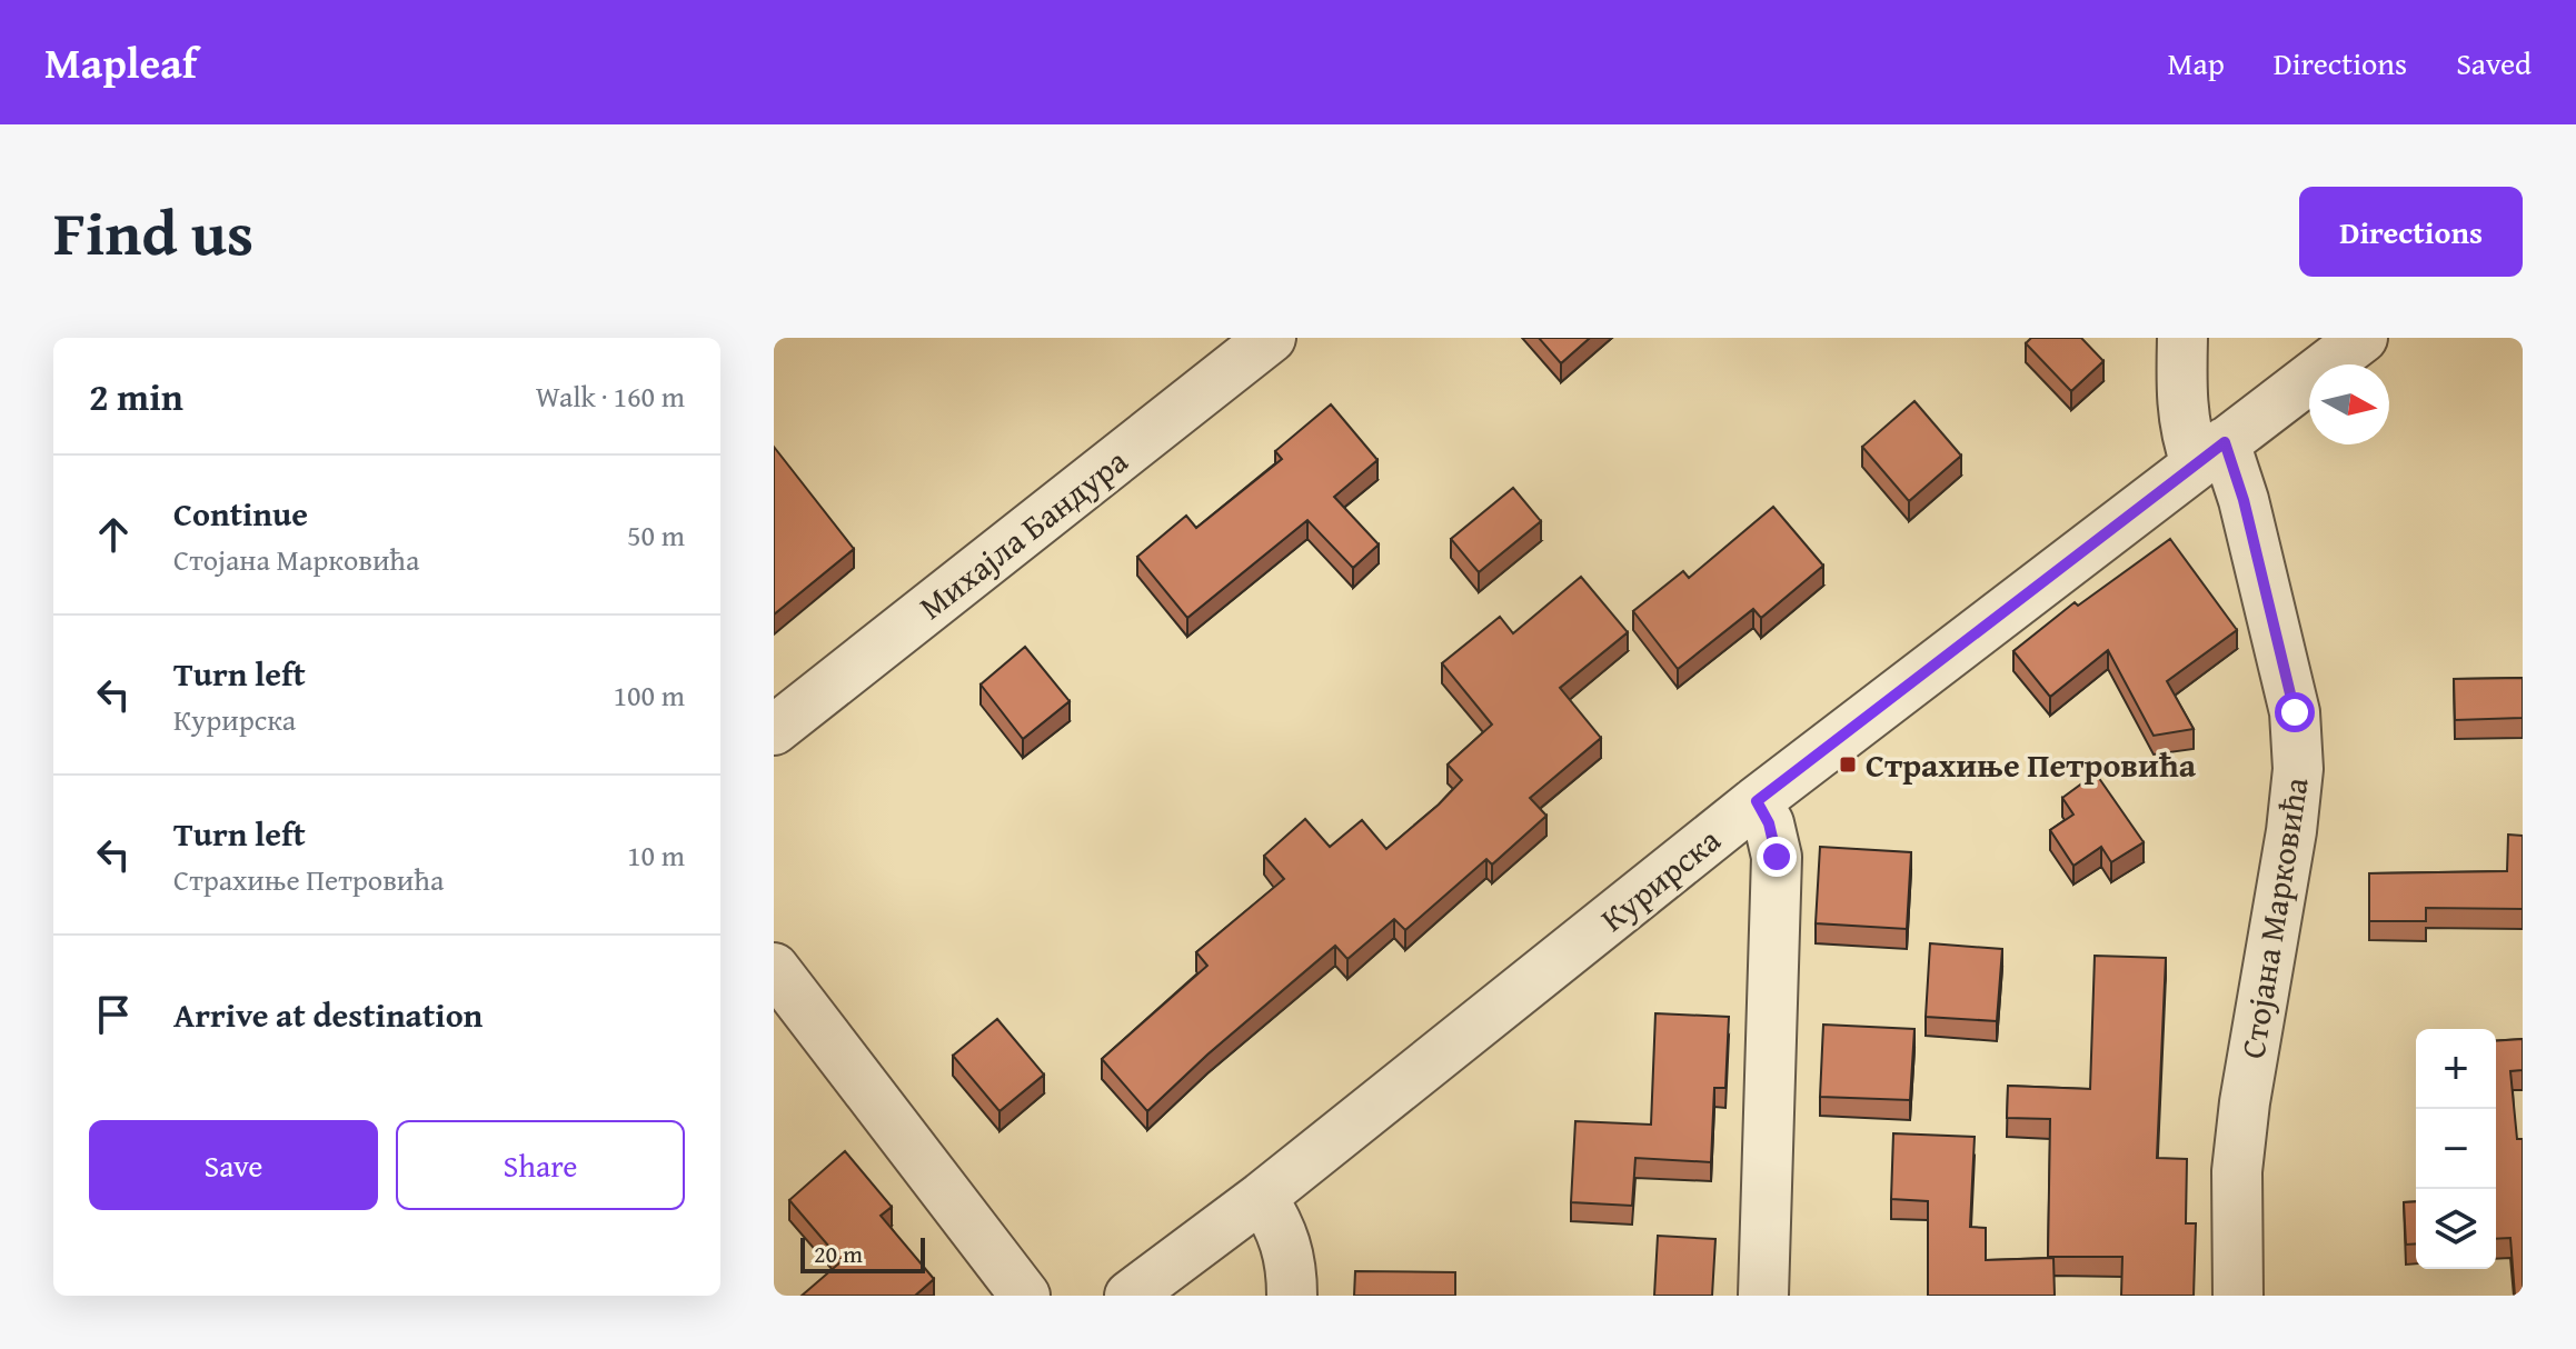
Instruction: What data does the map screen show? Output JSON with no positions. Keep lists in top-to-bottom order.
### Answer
{
  "streets": {
    "street": ["Михајла Бандура", "Курирска", "Стојана Марковића"]
  },
  "crossings": [
    ["Курирска", "Стојана Марковића"]
  ],
  "places": {
    "transit": ["Страхиње Петровића"]
  },
  "scale_bar": "20 m",
  "north": "right",
  "page": {
    "header": "Mapleaf",
    "nav": ["Map", "Directions", "Saved"],
    "title": "Find us",
    "buttons": [
      "Directions",
      ["Save", "Share"]
    ],
    "heading": ["2 min", "Walk · 160 m"],
    "list": [
      ["Continue", "Стојана Марковића", "50 m"],
      ["Turn left", "Курирска", "100 m"],
      ["Turn left", "Страхиње Петровића", "10 m"],
      "Arrive at destination"
    ],
    "map_buttons": ["+", "−"],
    "scale": "20 m"
  }
}
